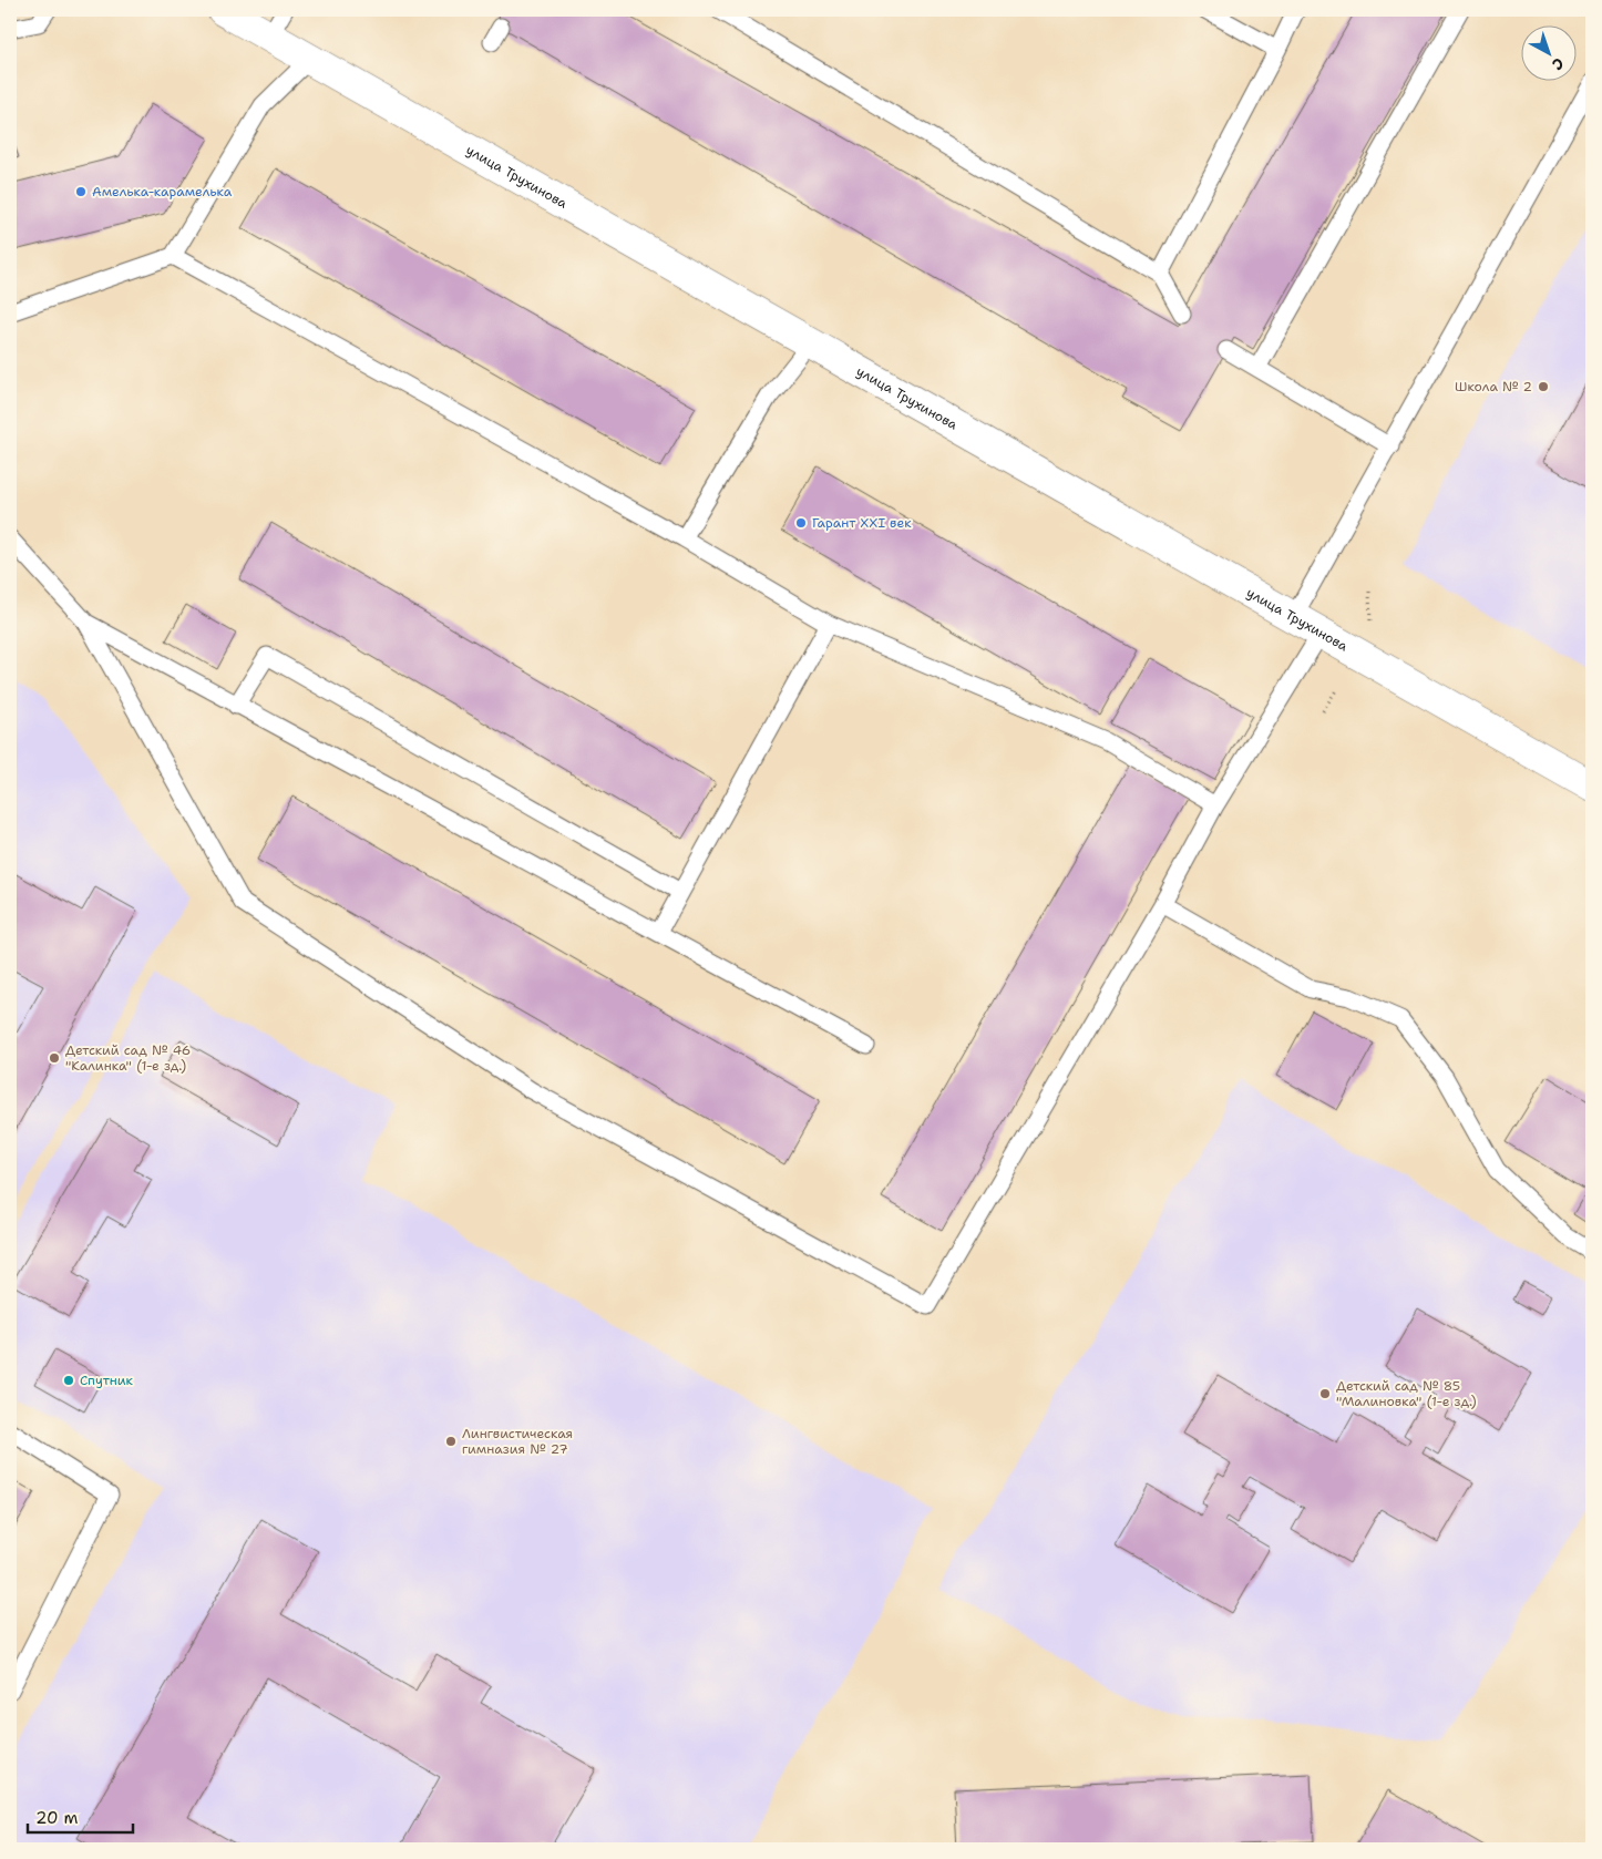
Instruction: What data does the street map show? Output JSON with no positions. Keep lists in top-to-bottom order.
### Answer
{
  "streets": {
    "street": ["улица Трухинова"]
  },
  "places": [
    "Амелька-карамелька",
    "Школа № 2",
    "Гарант XXI век",
    "Детский сад № 46 \"Калинка\" (1-е зд.)",
    "Спутник",
    "Детский сад № 85 \"Малиновка\" (1-е зд.)",
    "Лингвистическая гимназия № 27"
  ],
  "scale_bar": "20 m",
  "north": "bottom right"
}
